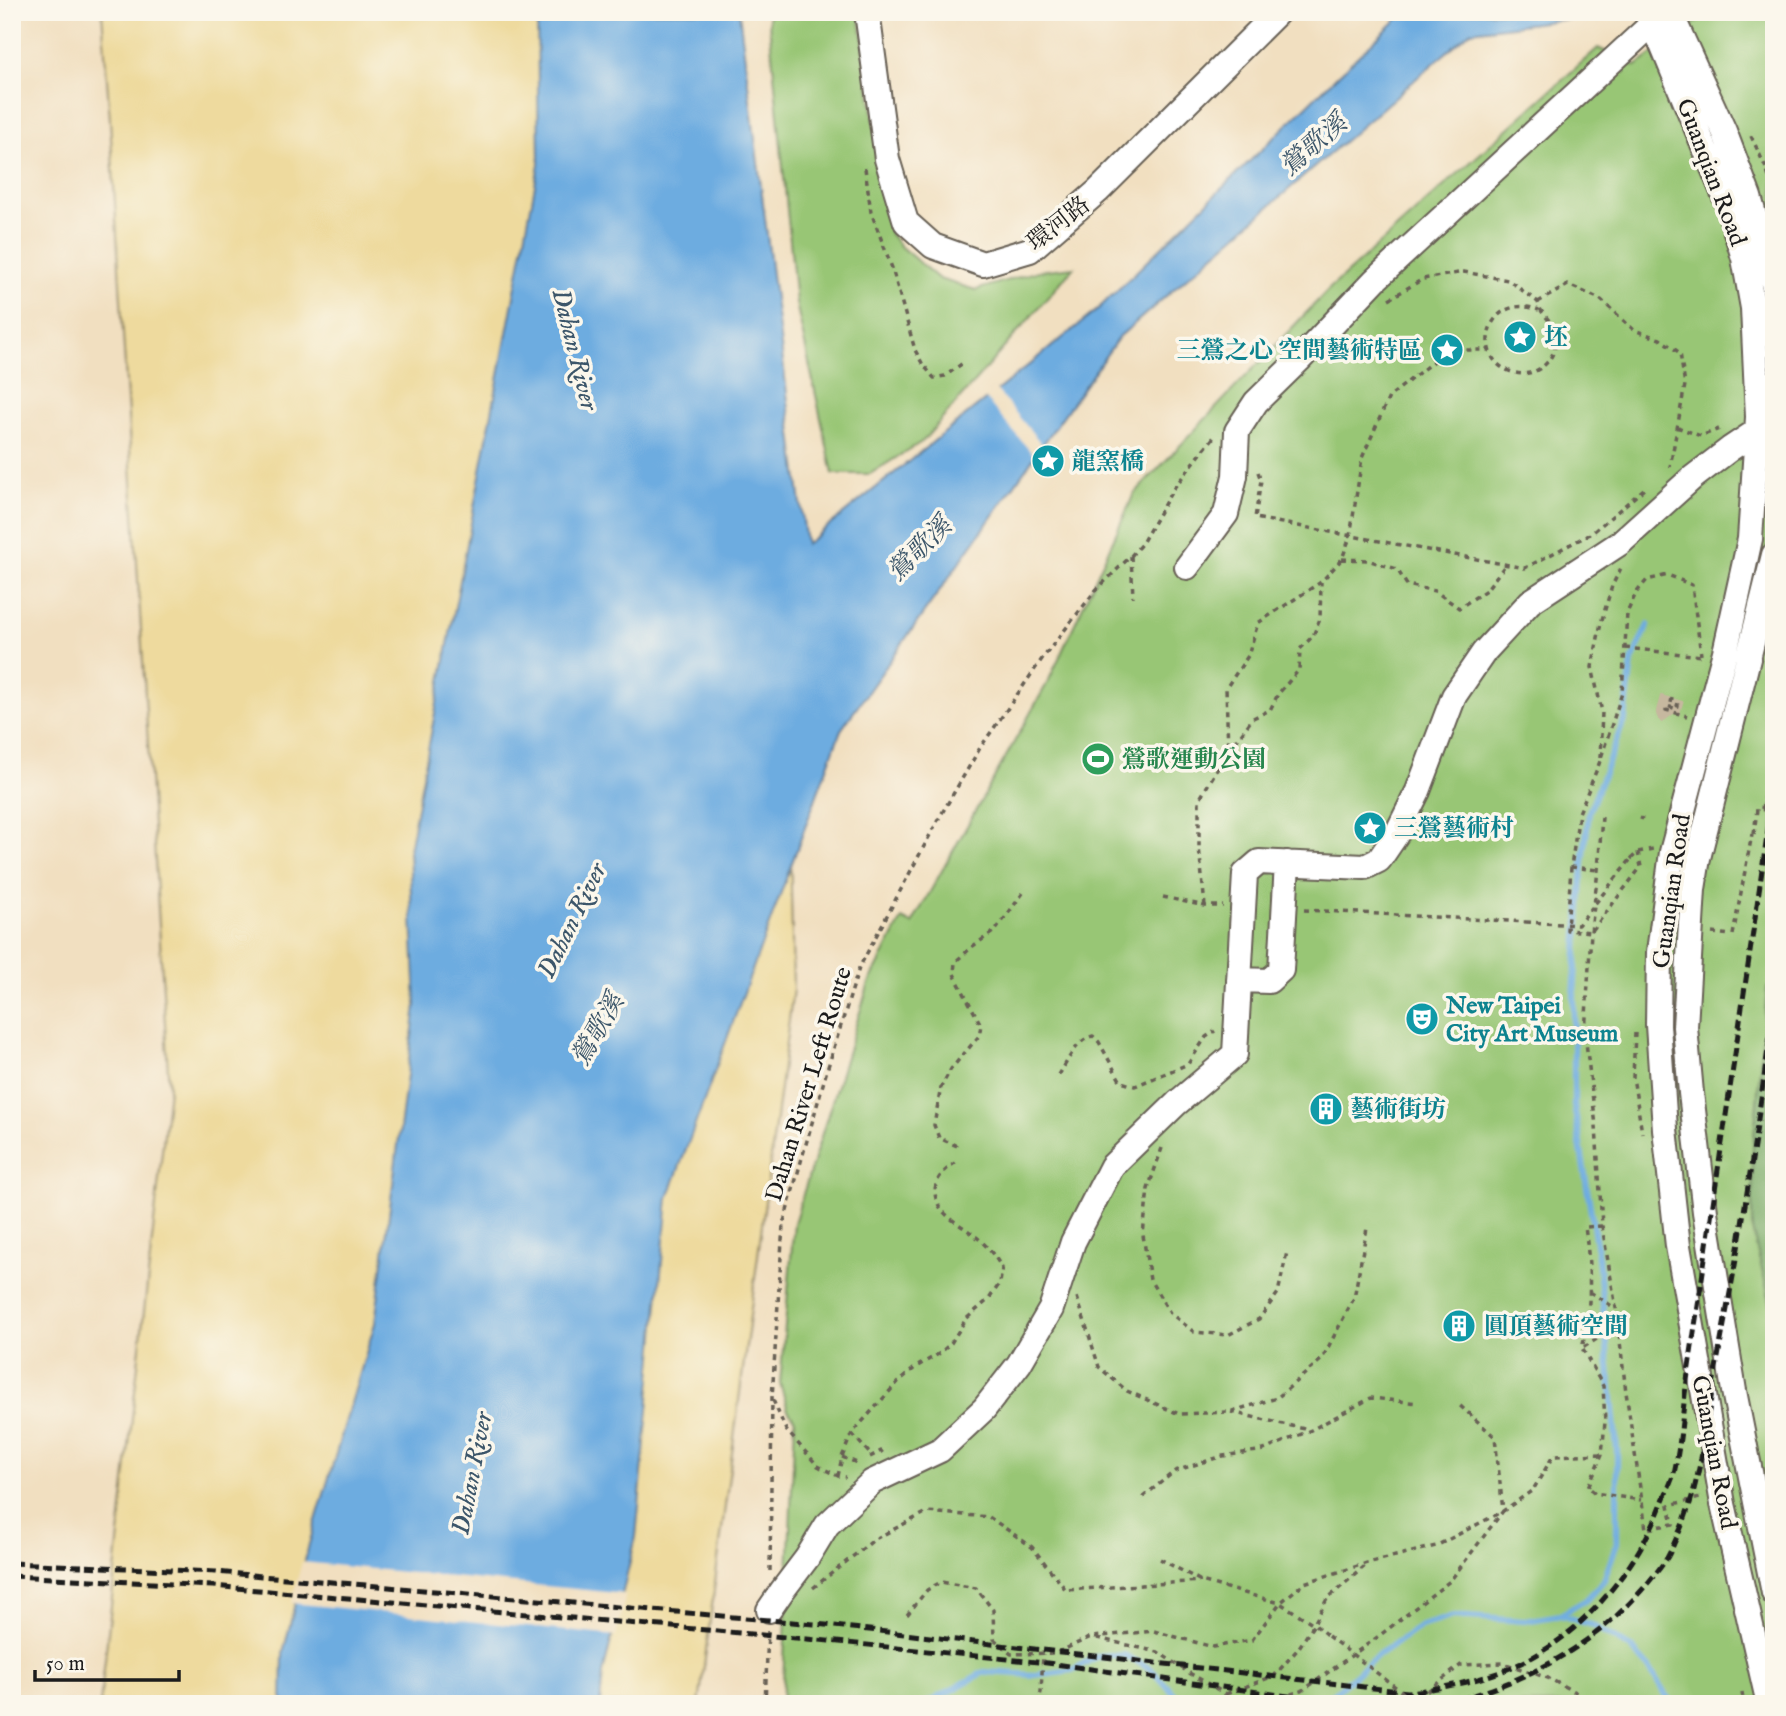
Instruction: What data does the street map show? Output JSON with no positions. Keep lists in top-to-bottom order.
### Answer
{
  "streets": {
    "street": ["Guanqian Road", "環河路"],
    "path": ["Dahan River Left Route"]
  },
  "water": ["鶯歌溪", "Dahan River"],
  "places": {
    "place": [
      "坯",
      "三鶯之心 空間藝術特區",
      "龍窯橋",
      "三鶯藝術村"
    ],
    "sports": ["鶯歌運動公園"],
    "theatre": ["New Taipei City Art Museum"],
    "building": ["藝術街坊", "圓頂藝術空間"]
  },
  "scale_bar": "50 m"
}
